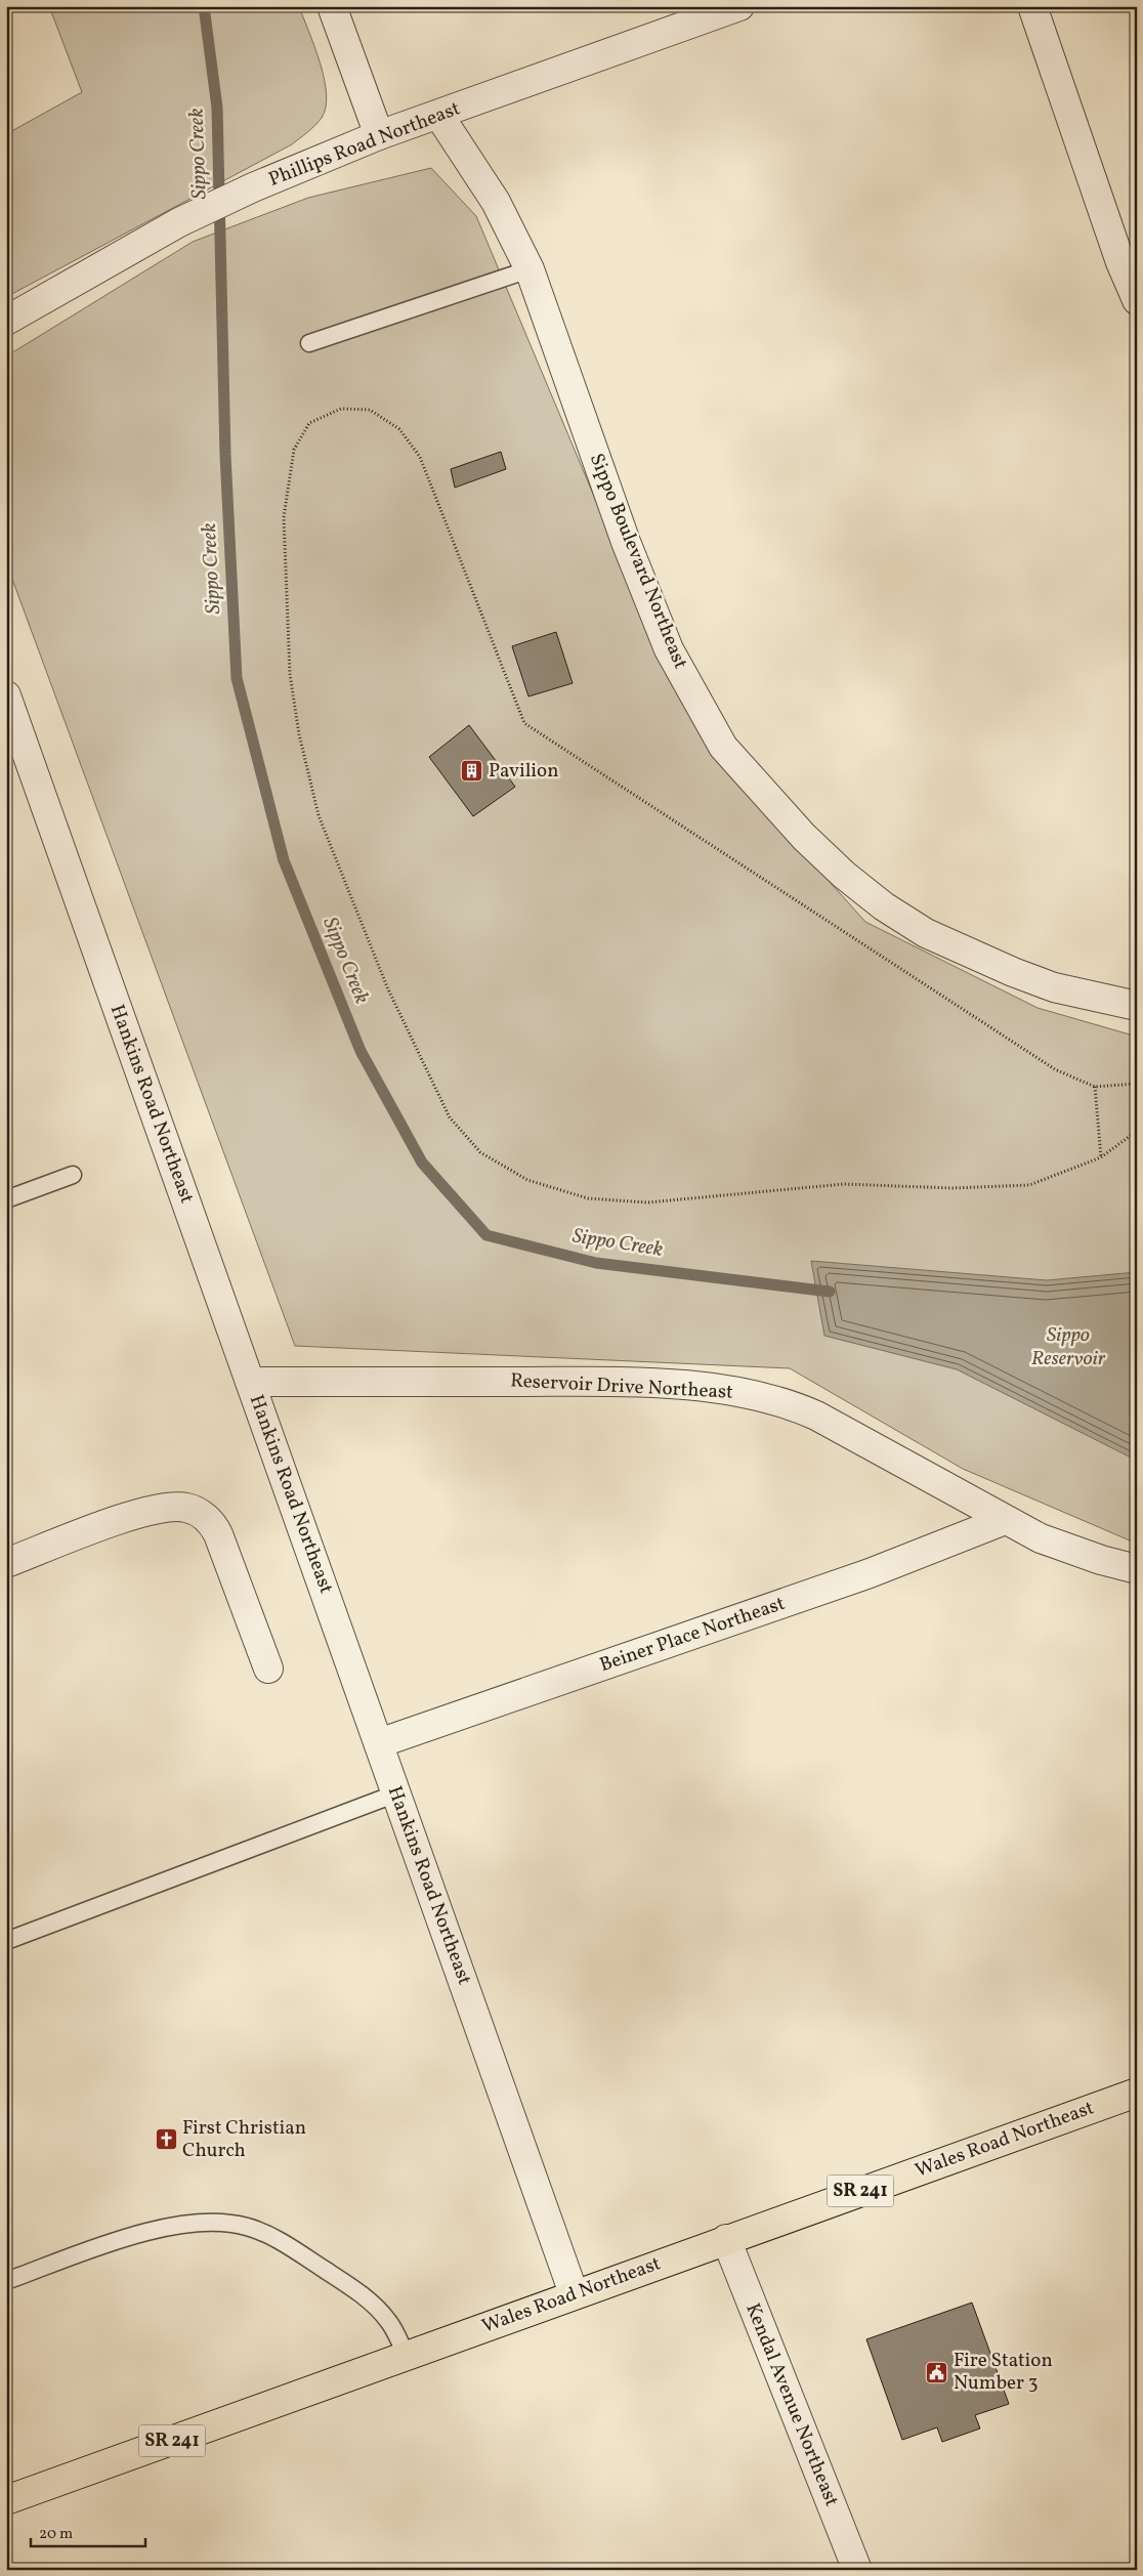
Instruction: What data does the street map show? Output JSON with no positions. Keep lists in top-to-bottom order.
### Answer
{
  "streets": {
    "main road": ["Wales Road Northeast", "SR 241"],
    "street": [
      "Phillips Road Northeast",
      "Sippo Boulevard Northeast",
      "Hankins Road Northeast",
      "Reservoir Drive Northeast",
      "Beiner Place Northeast",
      "Kendal Avenue Northeast"
    ]
  },
  "crossings": [
    ["Phillips Road Northeast", "Sippo Boulevard Northeast"],
    ["Hankins Road Northeast", "Reservoir Drive Northeast"],
    ["Hankins Road Northeast", "Beiner Place Northeast"],
    ["Hankins Road Northeast", "Wales Road Northeast"],
    ["Reservoir Drive Northeast", "Beiner Place Northeast"],
    ["Wales Road Northeast", "Kendal Avenue Northeast"]
  ],
  "water": ["Sippo Creek", "Sippo Reservoir"],
  "places": {
    "building": ["Pavilion"],
    "church": ["First Christian Church"],
    "public building": ["Fire Station Number 3"]
  },
  "scale_bar": "20 m"
}
